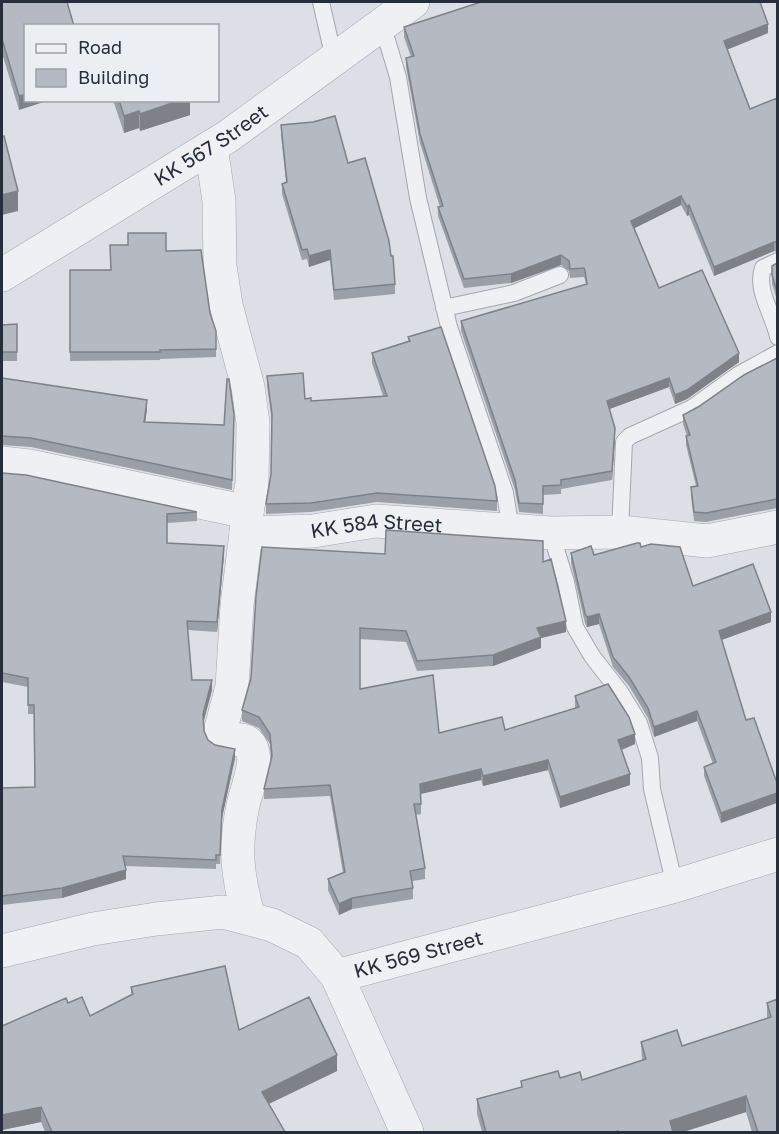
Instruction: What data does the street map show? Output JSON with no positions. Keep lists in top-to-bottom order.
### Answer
{
  "streets": {
    "street": ["KK 567 Street", "KK 584 Street", "KK 569 Street"]
  },
  "legend": ["Road", "Building"]
}
